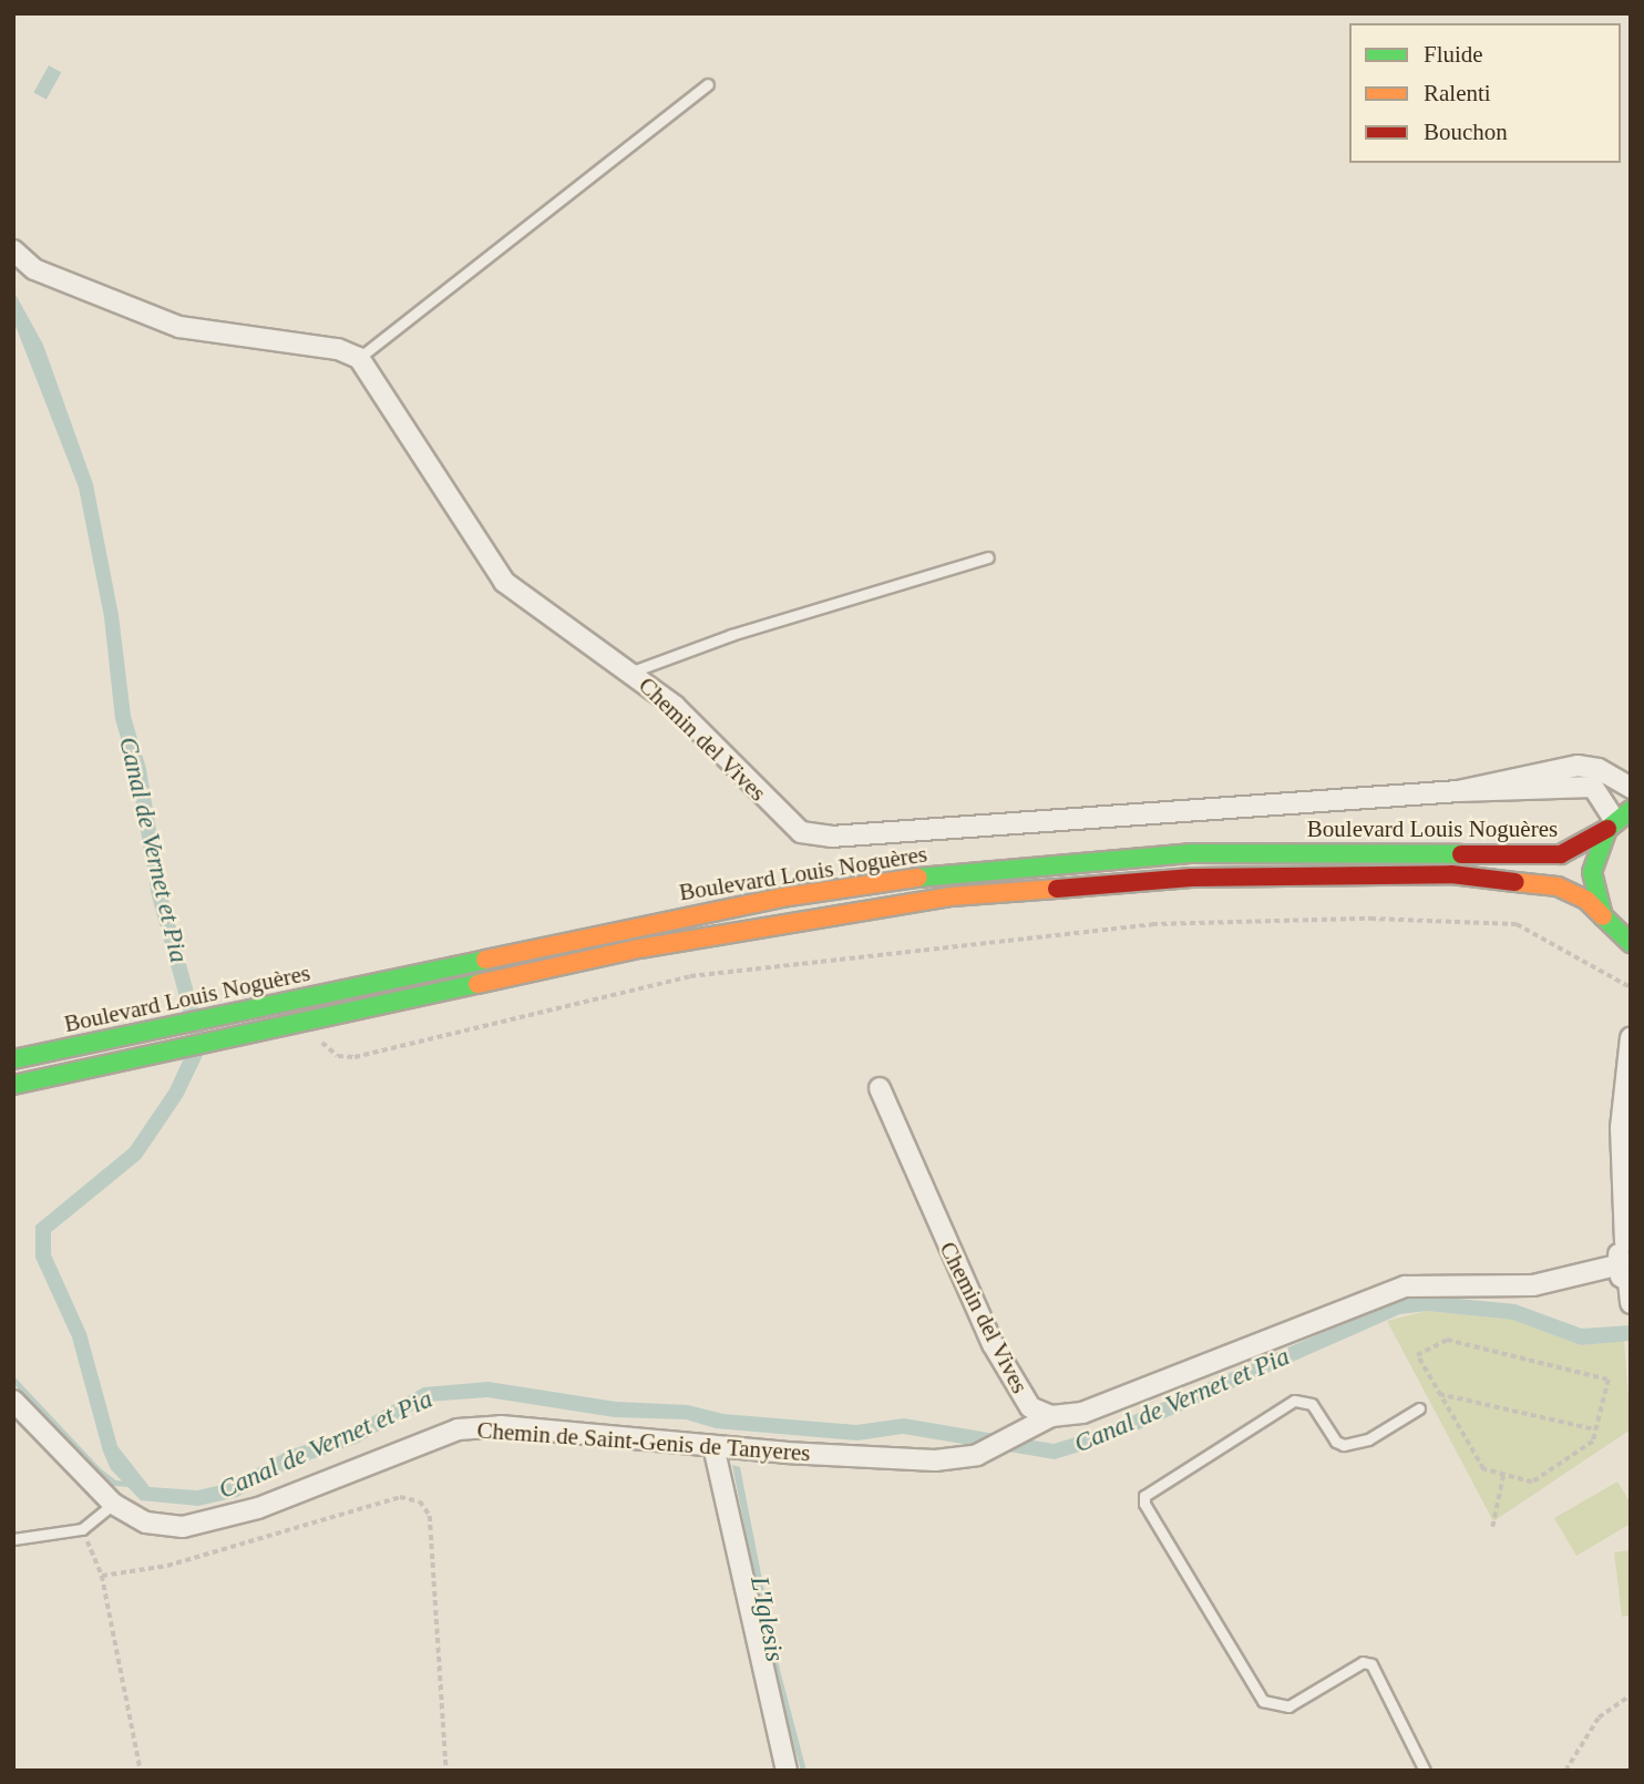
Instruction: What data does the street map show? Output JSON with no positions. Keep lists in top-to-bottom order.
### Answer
{
  "streets": {
    "main road": ["Boulevard Louis Noguères"],
    "street": ["Chemin del Vives", "Chemin de Saint-Genis de Tanyeres"]
  },
  "crossings": [
    ["Chemin del Vives", "Boulevard Louis Noguères"],
    ["Chemin del Vives", "Chemin de Saint-Genis de Tanyeres"]
  ],
  "water": ["Canal de Vernet et Pia", "L'Iglesis"],
  "legend": ["Fluide", "Ralenti", "Bouchon"]
}
